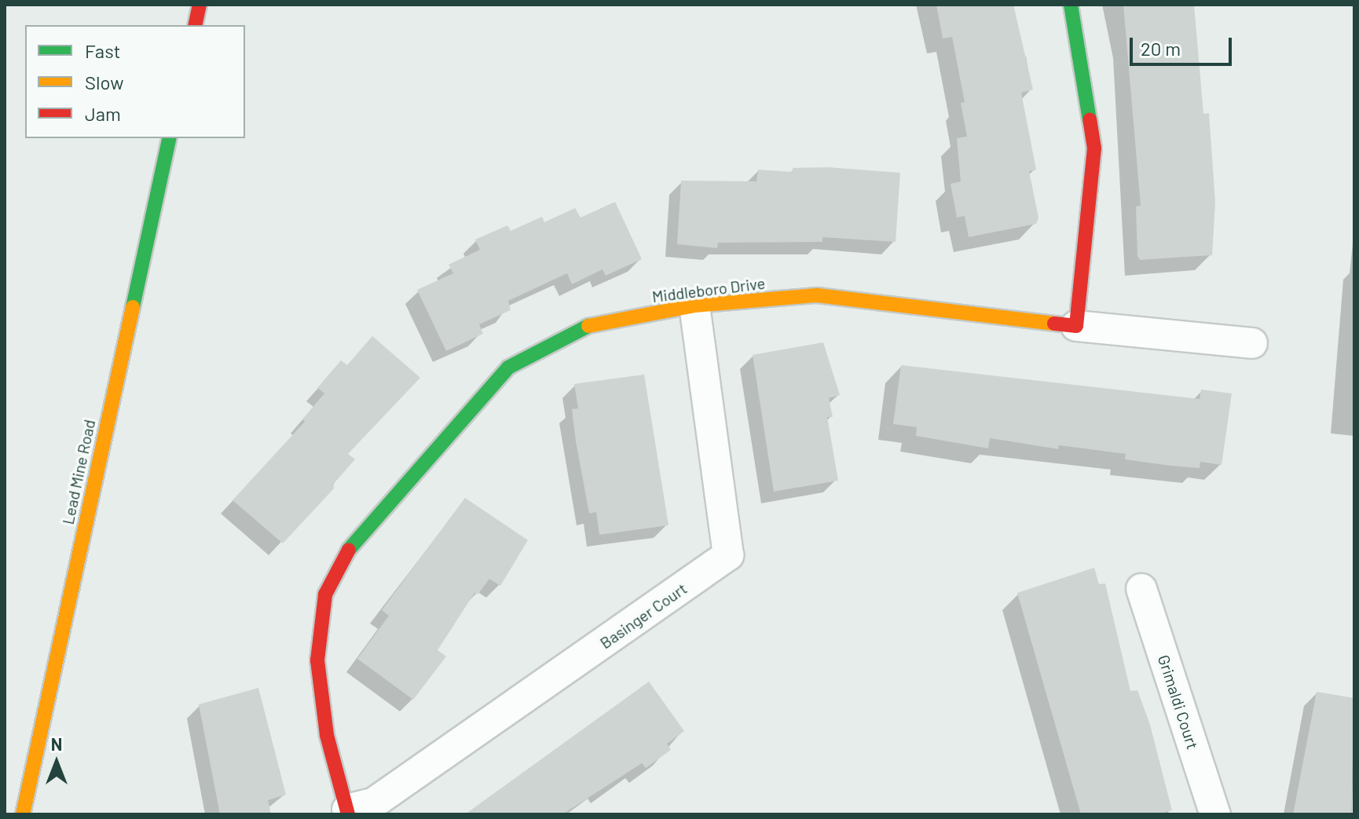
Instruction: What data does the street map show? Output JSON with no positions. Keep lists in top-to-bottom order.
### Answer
{
  "streets": {
    "street": [
      "Middleboro Drive",
      "Lead Mine Road",
      "Basinger Court",
      "Grimaldi Court"
    ]
  },
  "crossings": [
    ["Middleboro Drive", "Basinger Court"]
  ],
  "legend": ["Fast", "Slow", "Jam"],
  "scale_bar": "20 m",
  "north": "top"
}
